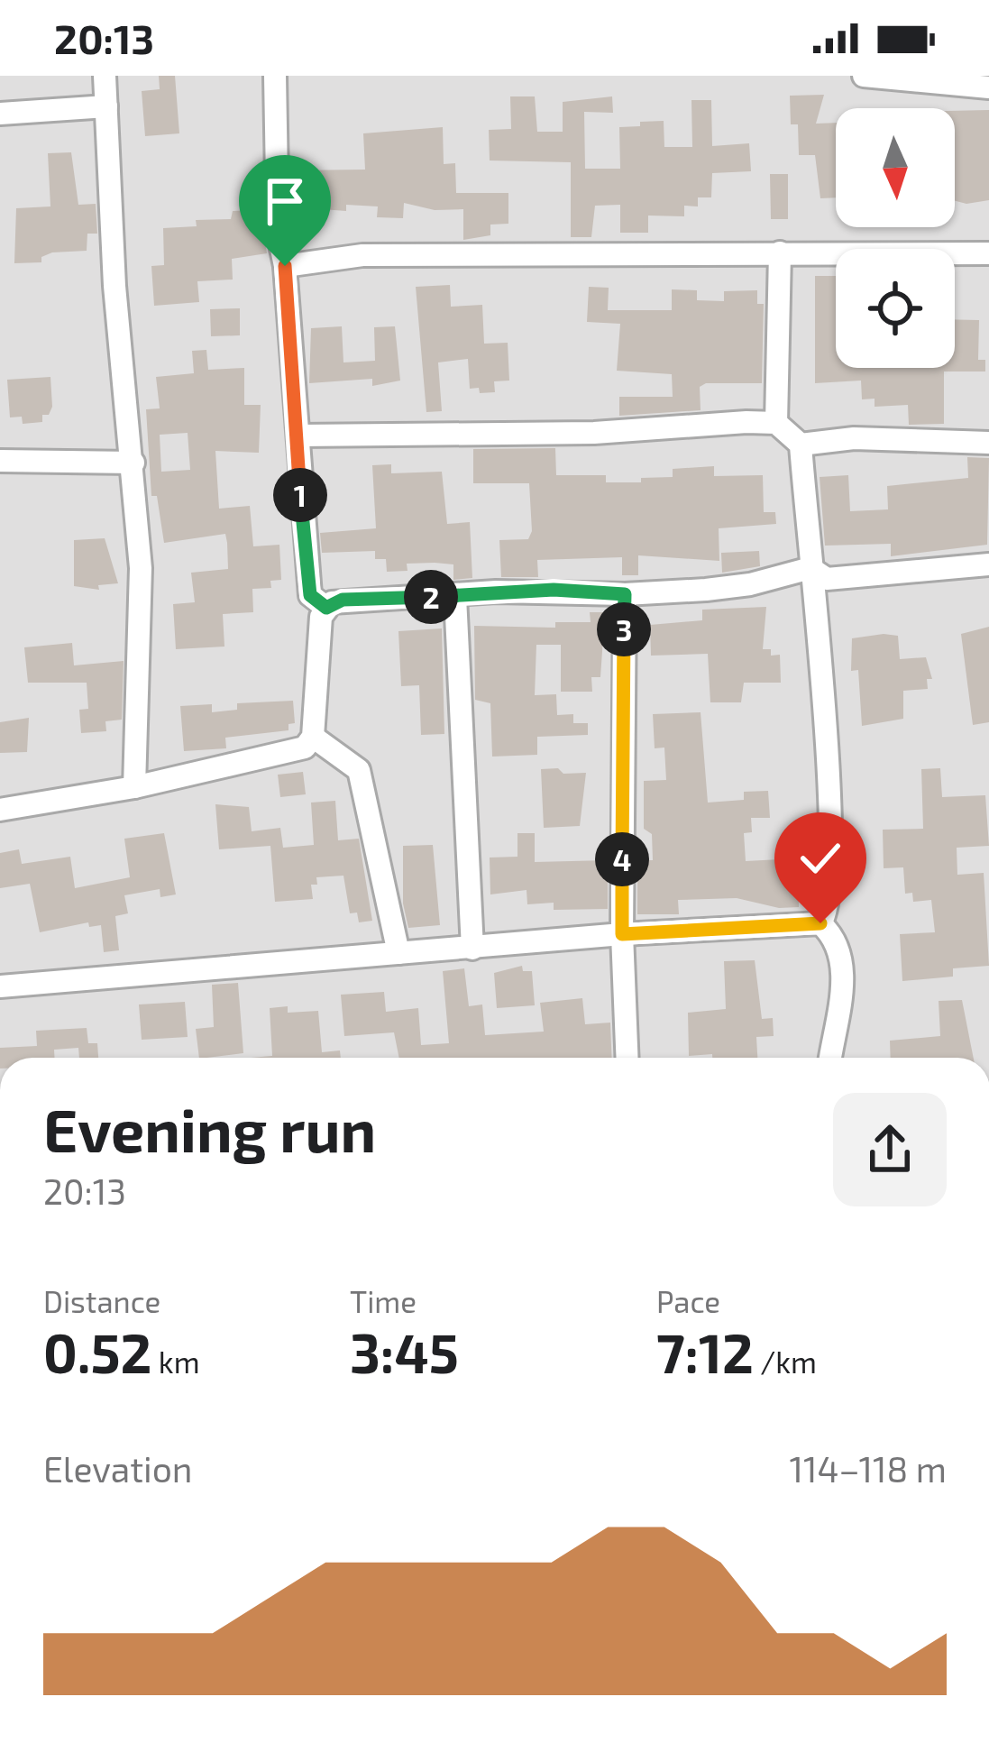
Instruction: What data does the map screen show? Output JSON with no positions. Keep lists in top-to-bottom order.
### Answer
{
  "north": "bottom",
  "page": {
    "status": "20:13",
    "pins": [
      "1",
      "2",
      "3",
      "4"
    ],
    "heading": ["Evening run", "20:13"],
    "stats": [
      ["Distance", "0.52 km"],
      ["Time", "3:45"],
      ["Pace", "7:12 /km"]
    ],
    "chart": ["Elevation", "114–118 m"]
  }
}
